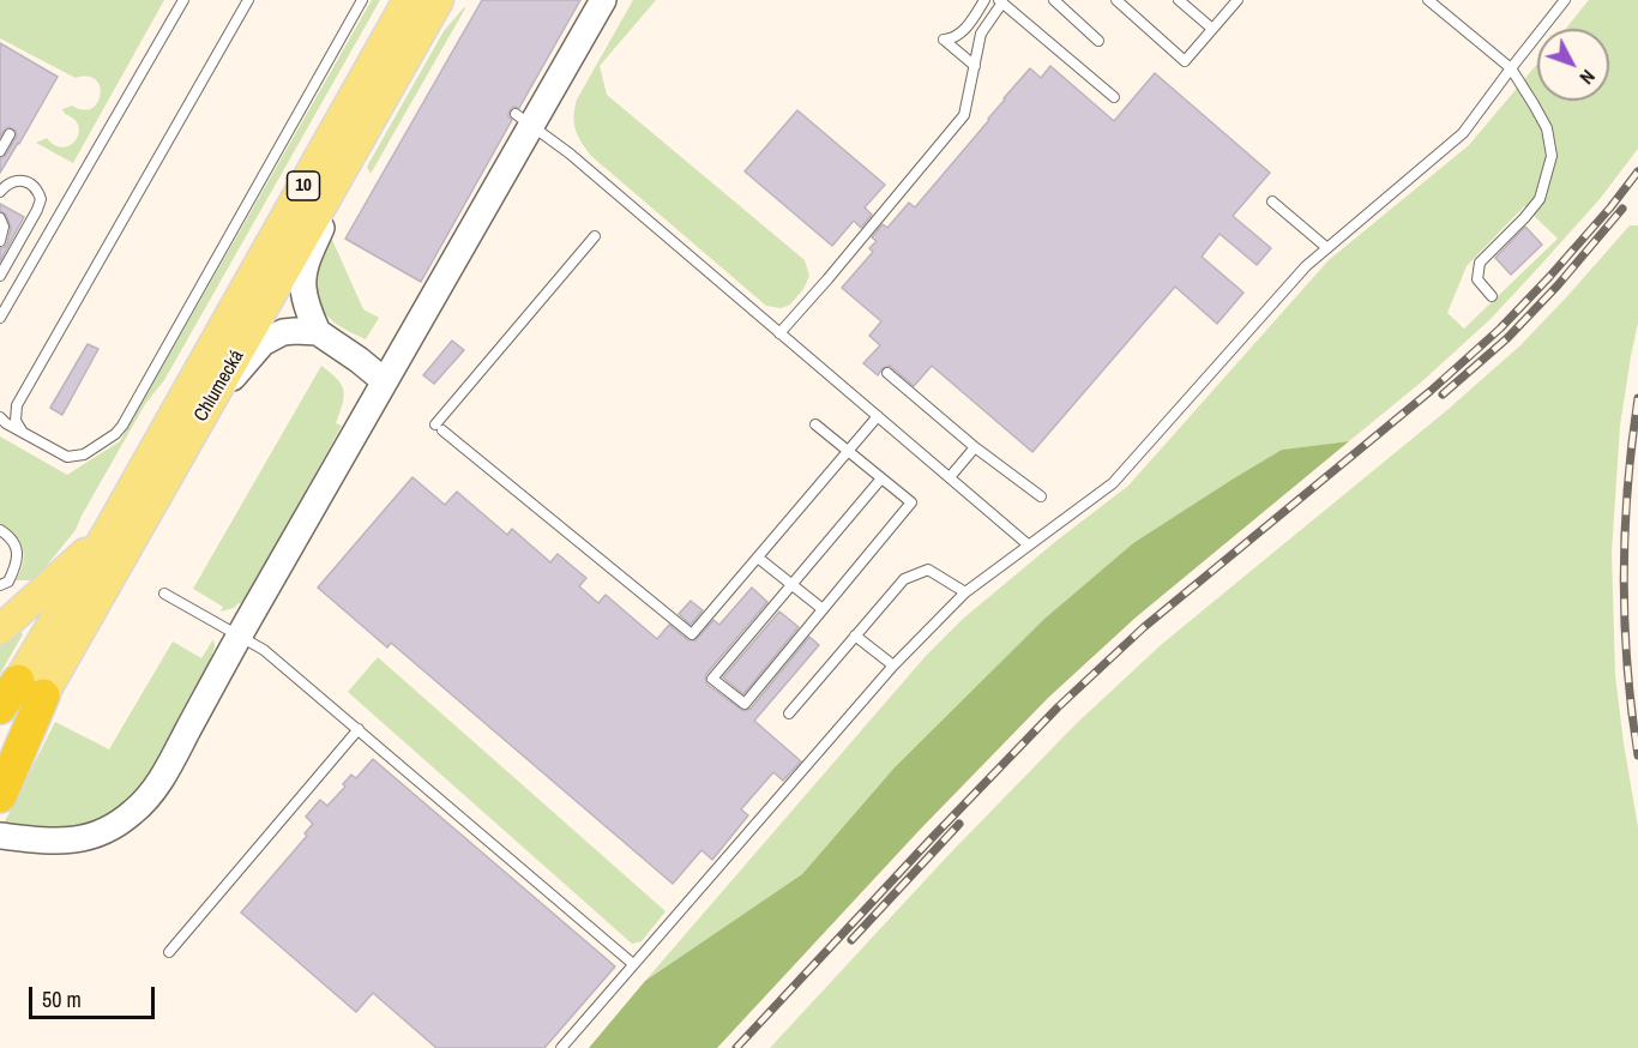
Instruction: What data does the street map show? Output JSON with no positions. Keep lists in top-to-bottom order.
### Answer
{
  "streets": {
    "main road": ["10", "Chlumecká"]
  },
  "scale_bar": "50 m",
  "north": "bottom right"
}
